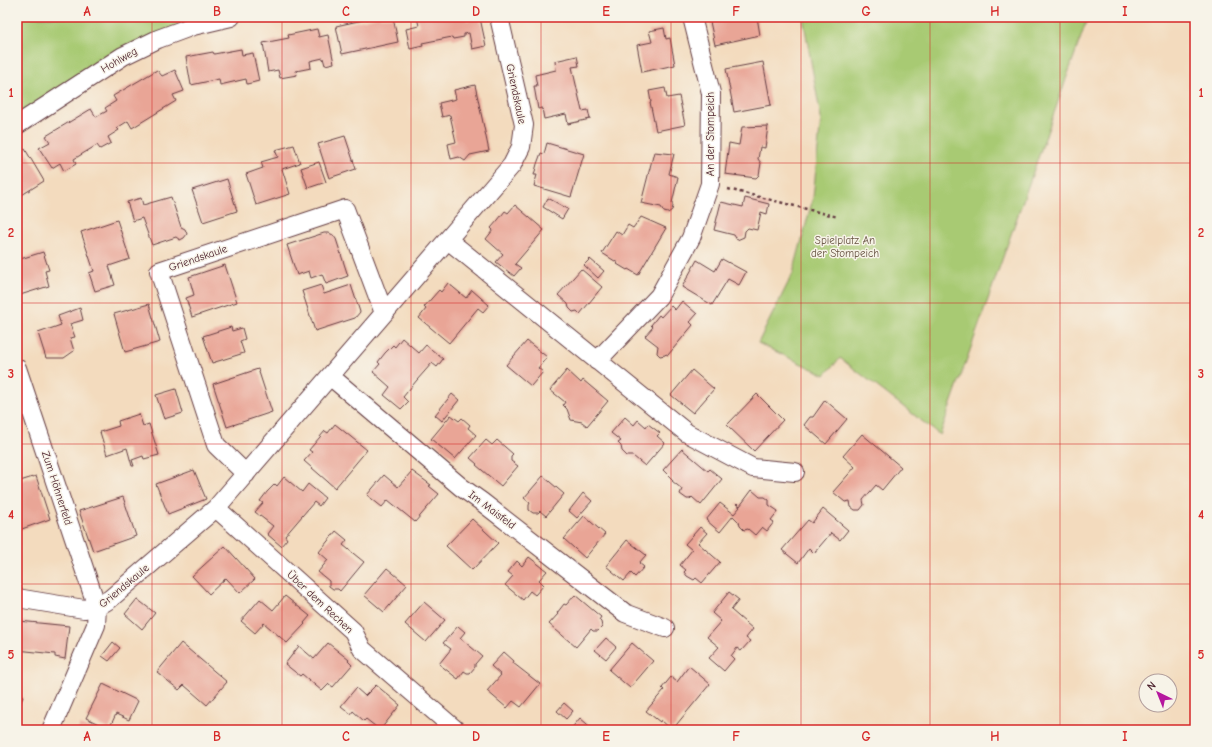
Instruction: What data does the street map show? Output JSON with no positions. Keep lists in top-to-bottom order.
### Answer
{
  "streets": {
    "street": [
      "Hohlweg",
      "Griendskaule",
      "An der Stompeich",
      "Zum Höhnerfeld",
      "Im Maisfeld",
      "Über dem Rechen"
    ]
  },
  "crossings": [
    ["Griendskaule", "Zum Höhnerfeld"],
    ["Griendskaule", "Im Maisfeld"],
    ["Griendskaule", "Über dem Rechen"]
  ],
  "parks": ["Spielplatz An der Stompeich"],
  "north": "top left",
  "grid": {
    "columns": [
      "A",
      "B",
      "C",
      "D",
      "E",
      "F",
      "G",
      "H",
      "I"
    ],
    "rows": [
      "1",
      "2",
      "3",
      "4",
      "5"
    ]
  }
}
